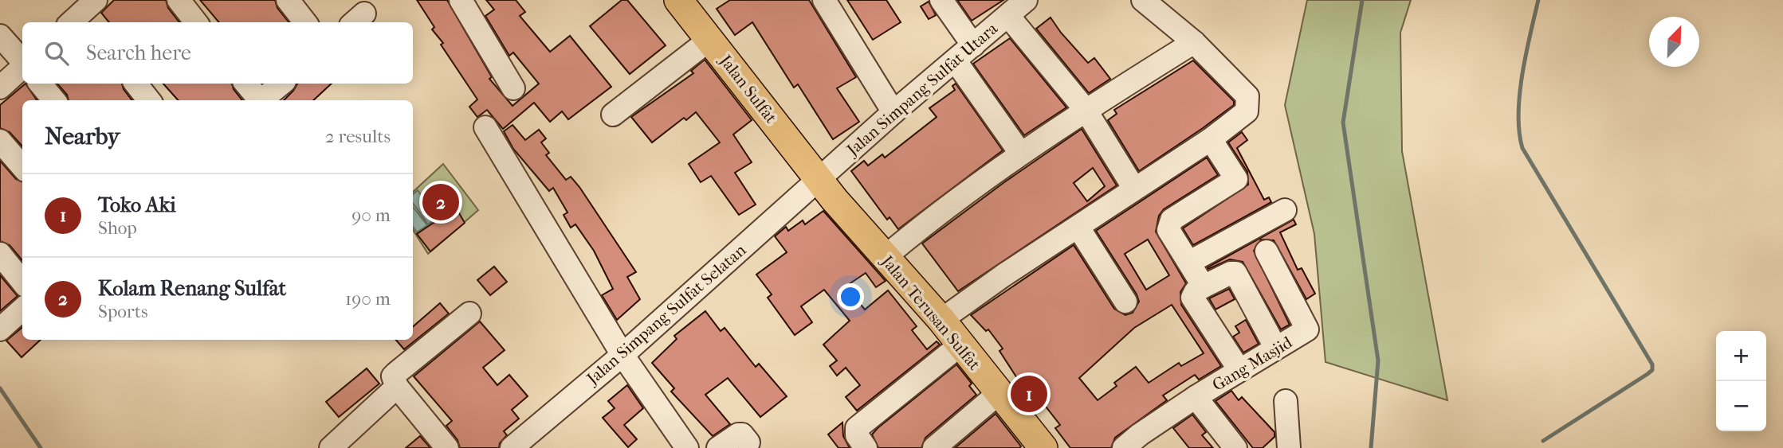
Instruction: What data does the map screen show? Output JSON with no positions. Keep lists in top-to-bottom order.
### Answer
{
  "streets": {
    "main road": ["Jalan Sulfat", "Jalan Terusan Sulfat"],
    "street": ["Jalan Simpang Sulfat Utara", "Jalan Simpang Sulfat Selatan", "Gang Masjid"]
  },
  "crossings": [
    ["Jalan Sulfat", "Jalan Simpang Sulfat Utara"],
    ["Jalan Sulfat", "Jalan Terusan Sulfat"],
    ["Jalan Sulfat", "Jalan Simpang Sulfat Selatan"],
    ["Jalan Simpang Sulfat Utara", "Jalan Terusan Sulfat"],
    ["Jalan Simpang Sulfat Utara", "Jalan Simpang Sulfat Selatan"],
    ["Jalan Terusan Sulfat", "Jalan Simpang Sulfat Selatan"]
  ],
  "north": "top right",
  "page": {
    "search": "Search here",
    "heading": ["Nearby", "2 results"],
    "list": [
      {
        "mark": "1",
        "name": "Toko Aki",
        "note": "Shop",
        "value": "90 m"
      },
      {
        "mark": "2",
        "name": "Kolam Renang Sulfat",
        "note": "Sports",
        "value": "190 m"
      }
    ],
    "pins": ["2", "1"],
    "map_buttons": ["+", "−"]
  }
}
